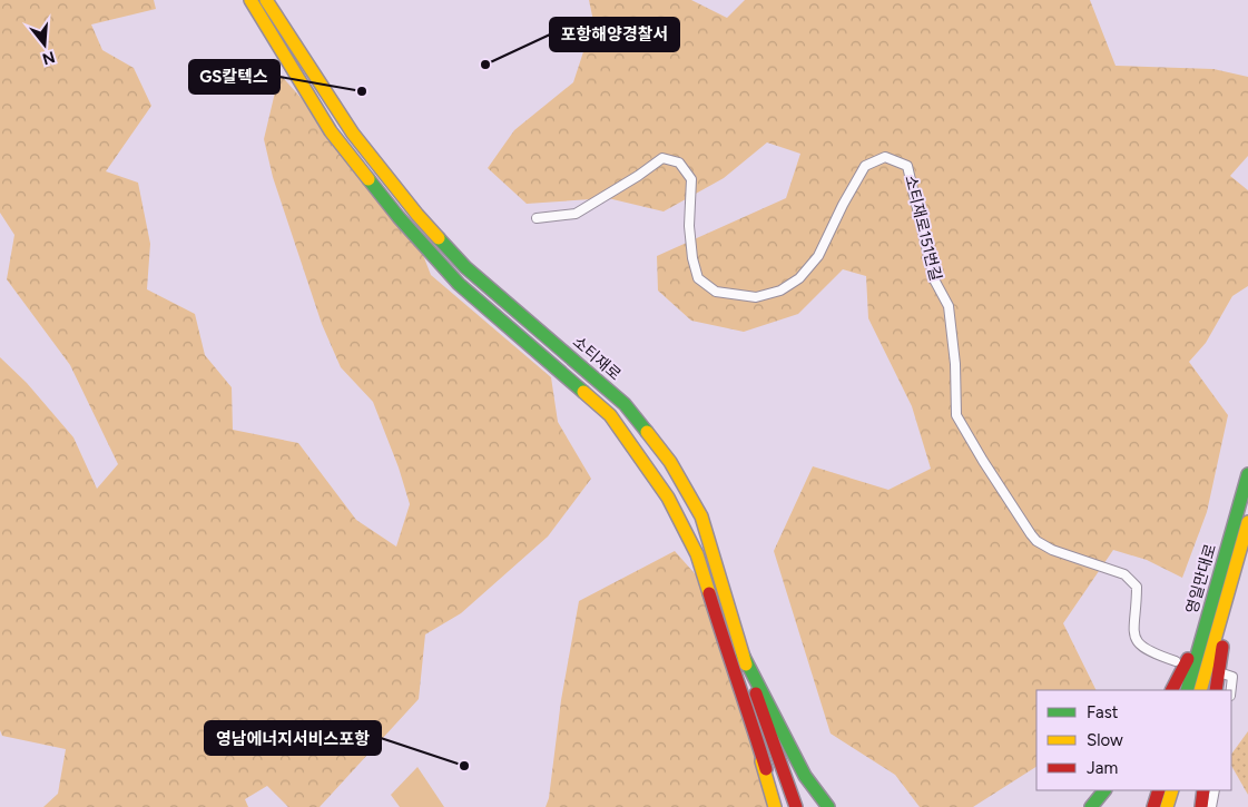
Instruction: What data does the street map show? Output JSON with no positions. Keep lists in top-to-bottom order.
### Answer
{
  "streets": {
    "main road": ["소티재로", "영일만대로"],
    "street": ["소티재로151번길"]
  },
  "places": ["포항해양경찰서", "GS칼텍스", "영남에너지서비스포항"],
  "legend": ["Fast", "Slow", "Jam"],
  "north": "bottom"
}
